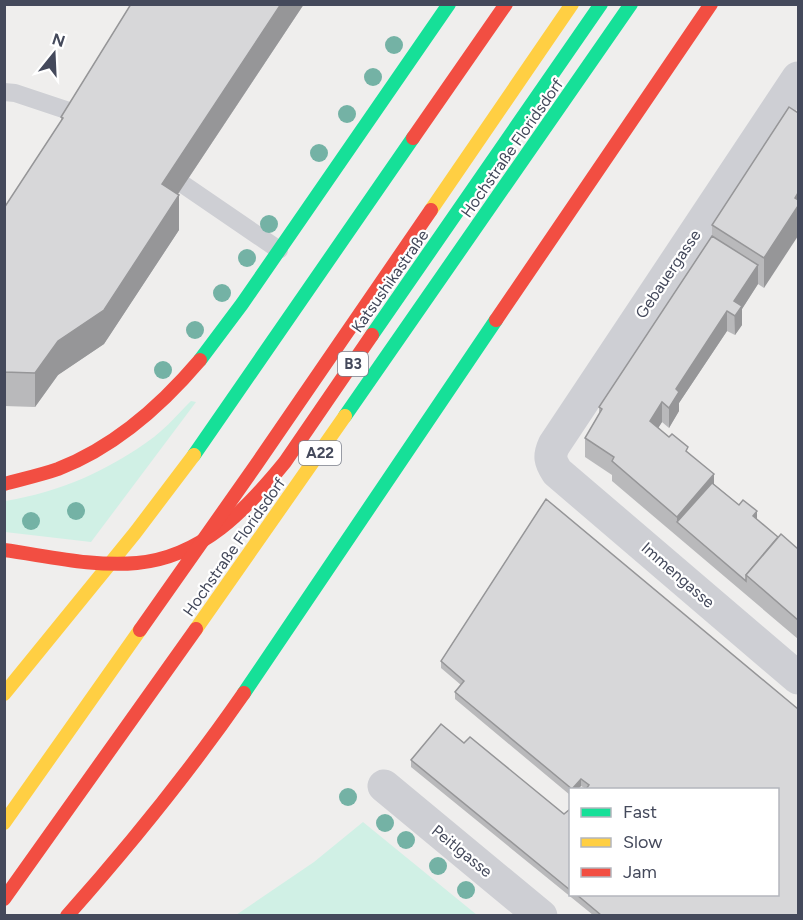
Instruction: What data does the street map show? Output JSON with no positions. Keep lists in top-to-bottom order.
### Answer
{
  "streets": {
    "main road": [
      "Hochstraße Floridsdorf",
      "Katsushikastraße",
      "B3",
      "A22"
    ],
    "street": ["Gebauergasse", "Immengasse", "Peitlgasse"]
  },
  "crossings": [
    ["Gebauergasse", "Immengasse"]
  ],
  "legend": ["Fast", "Slow", "Jam"],
  "north": "top"
}
